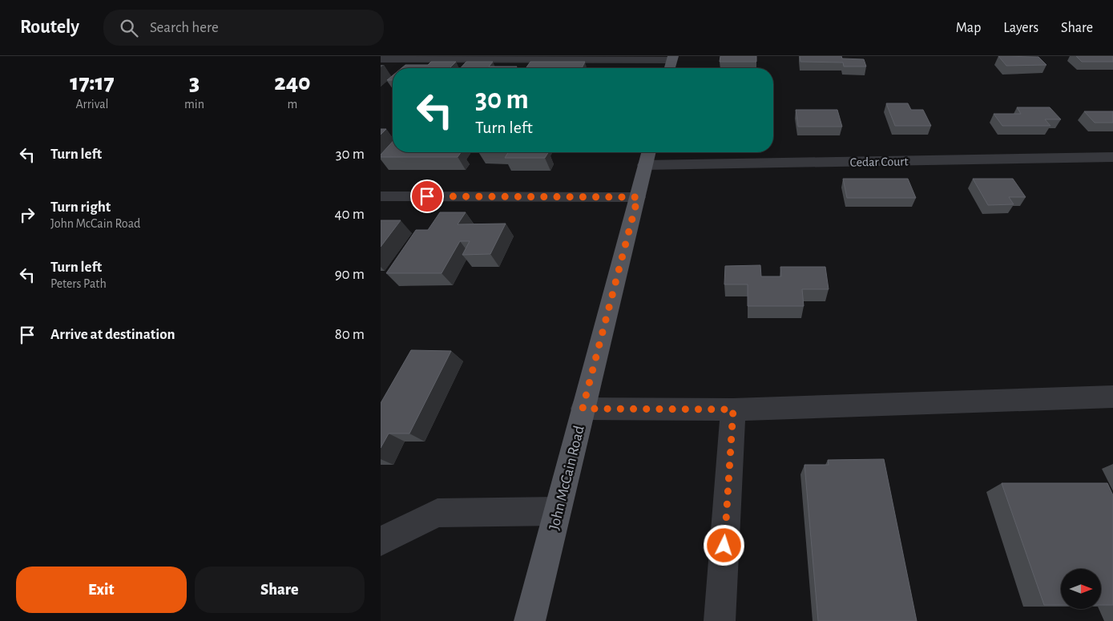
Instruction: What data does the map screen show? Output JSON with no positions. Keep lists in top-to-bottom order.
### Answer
{
  "streets": {
    "main road": ["John McCain Road"],
    "street": ["Cedar Court"]
  },
  "crossings": [
    ["Cedar Court", "John McCain Road"]
  ],
  "north": "right",
  "page": {
    "header": "Routely",
    "search": "Search here",
    "nav": ["Map", "Layers", "Share"],
    "eta": [
      "17:17",
      "Arrival",
      "3",
      "min",
      "240",
      "m"
    ],
    "turn": ["30 m", "Turn left"],
    "list": [
      {
        "name": "Turn left",
        "value": "30 m"
      },
      {
        "name": "Turn right",
        "note": "John McCain Road",
        "value": "40 m"
      },
      {
        "name": "Turn left",
        "note": "Peters Path",
        "value": "90 m"
      },
      {
        "name": "Arrive at destination",
        "value": "80 m"
      }
    ],
    "buttons": ["Exit", "Share"]
  }
}
